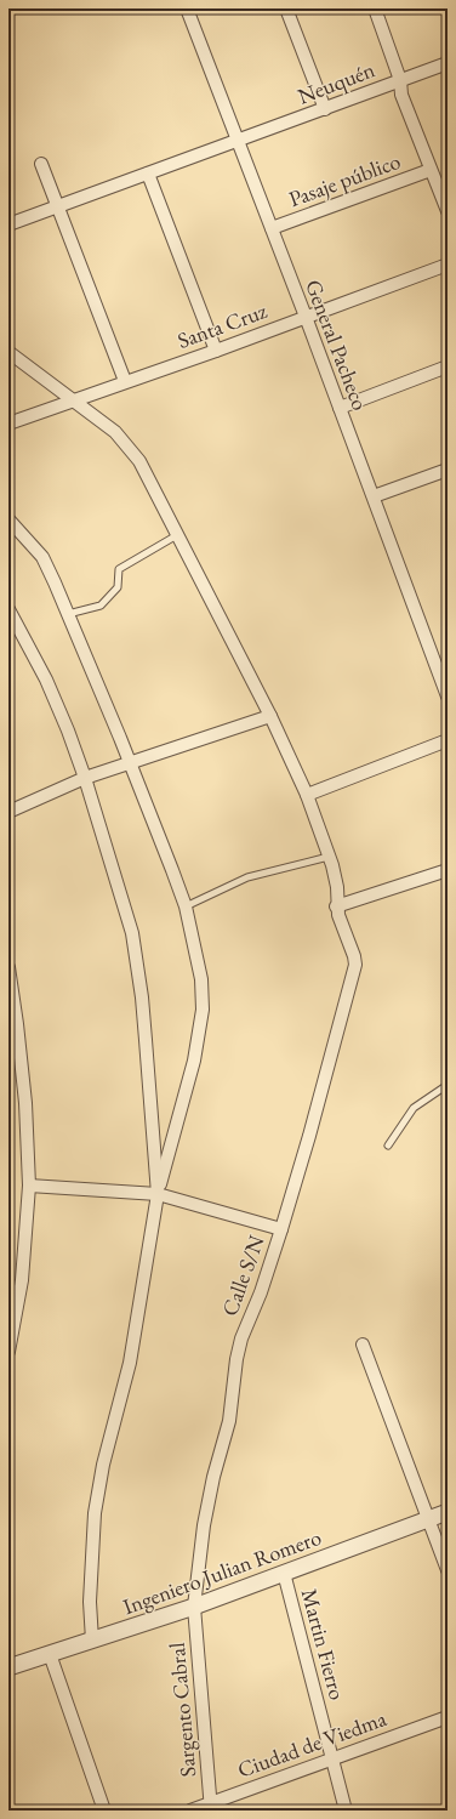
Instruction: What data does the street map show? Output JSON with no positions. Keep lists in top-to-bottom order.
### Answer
{
  "streets": {
    "street": [
      "Neuquén",
      "Pasaje público",
      "Santa Cruz",
      "General Pacheco",
      "Calle S/N",
      "Ingeniero Julian Romero",
      "Martin Fierro",
      "Sargento Cabral",
      "Ciudad de Viedma"
    ]
  },
  "crossings": [
    ["Neuquén", "General Pacheco"],
    ["Pasaje público", "General Pacheco"],
    ["Santa Cruz", "General Pacheco"],
    ["Calle S/N", "Ingeniero Julian Romero"],
    ["Calle S/N", "Sargento Cabral"],
    ["Ingeniero Julian Romero", "Martin Fierro"],
    ["Ingeniero Julian Romero", "Sargento Cabral"],
    ["Martin Fierro", "Ciudad de Viedma"],
    ["Sargento Cabral", "Ciudad de Viedma"]
  ]
}
